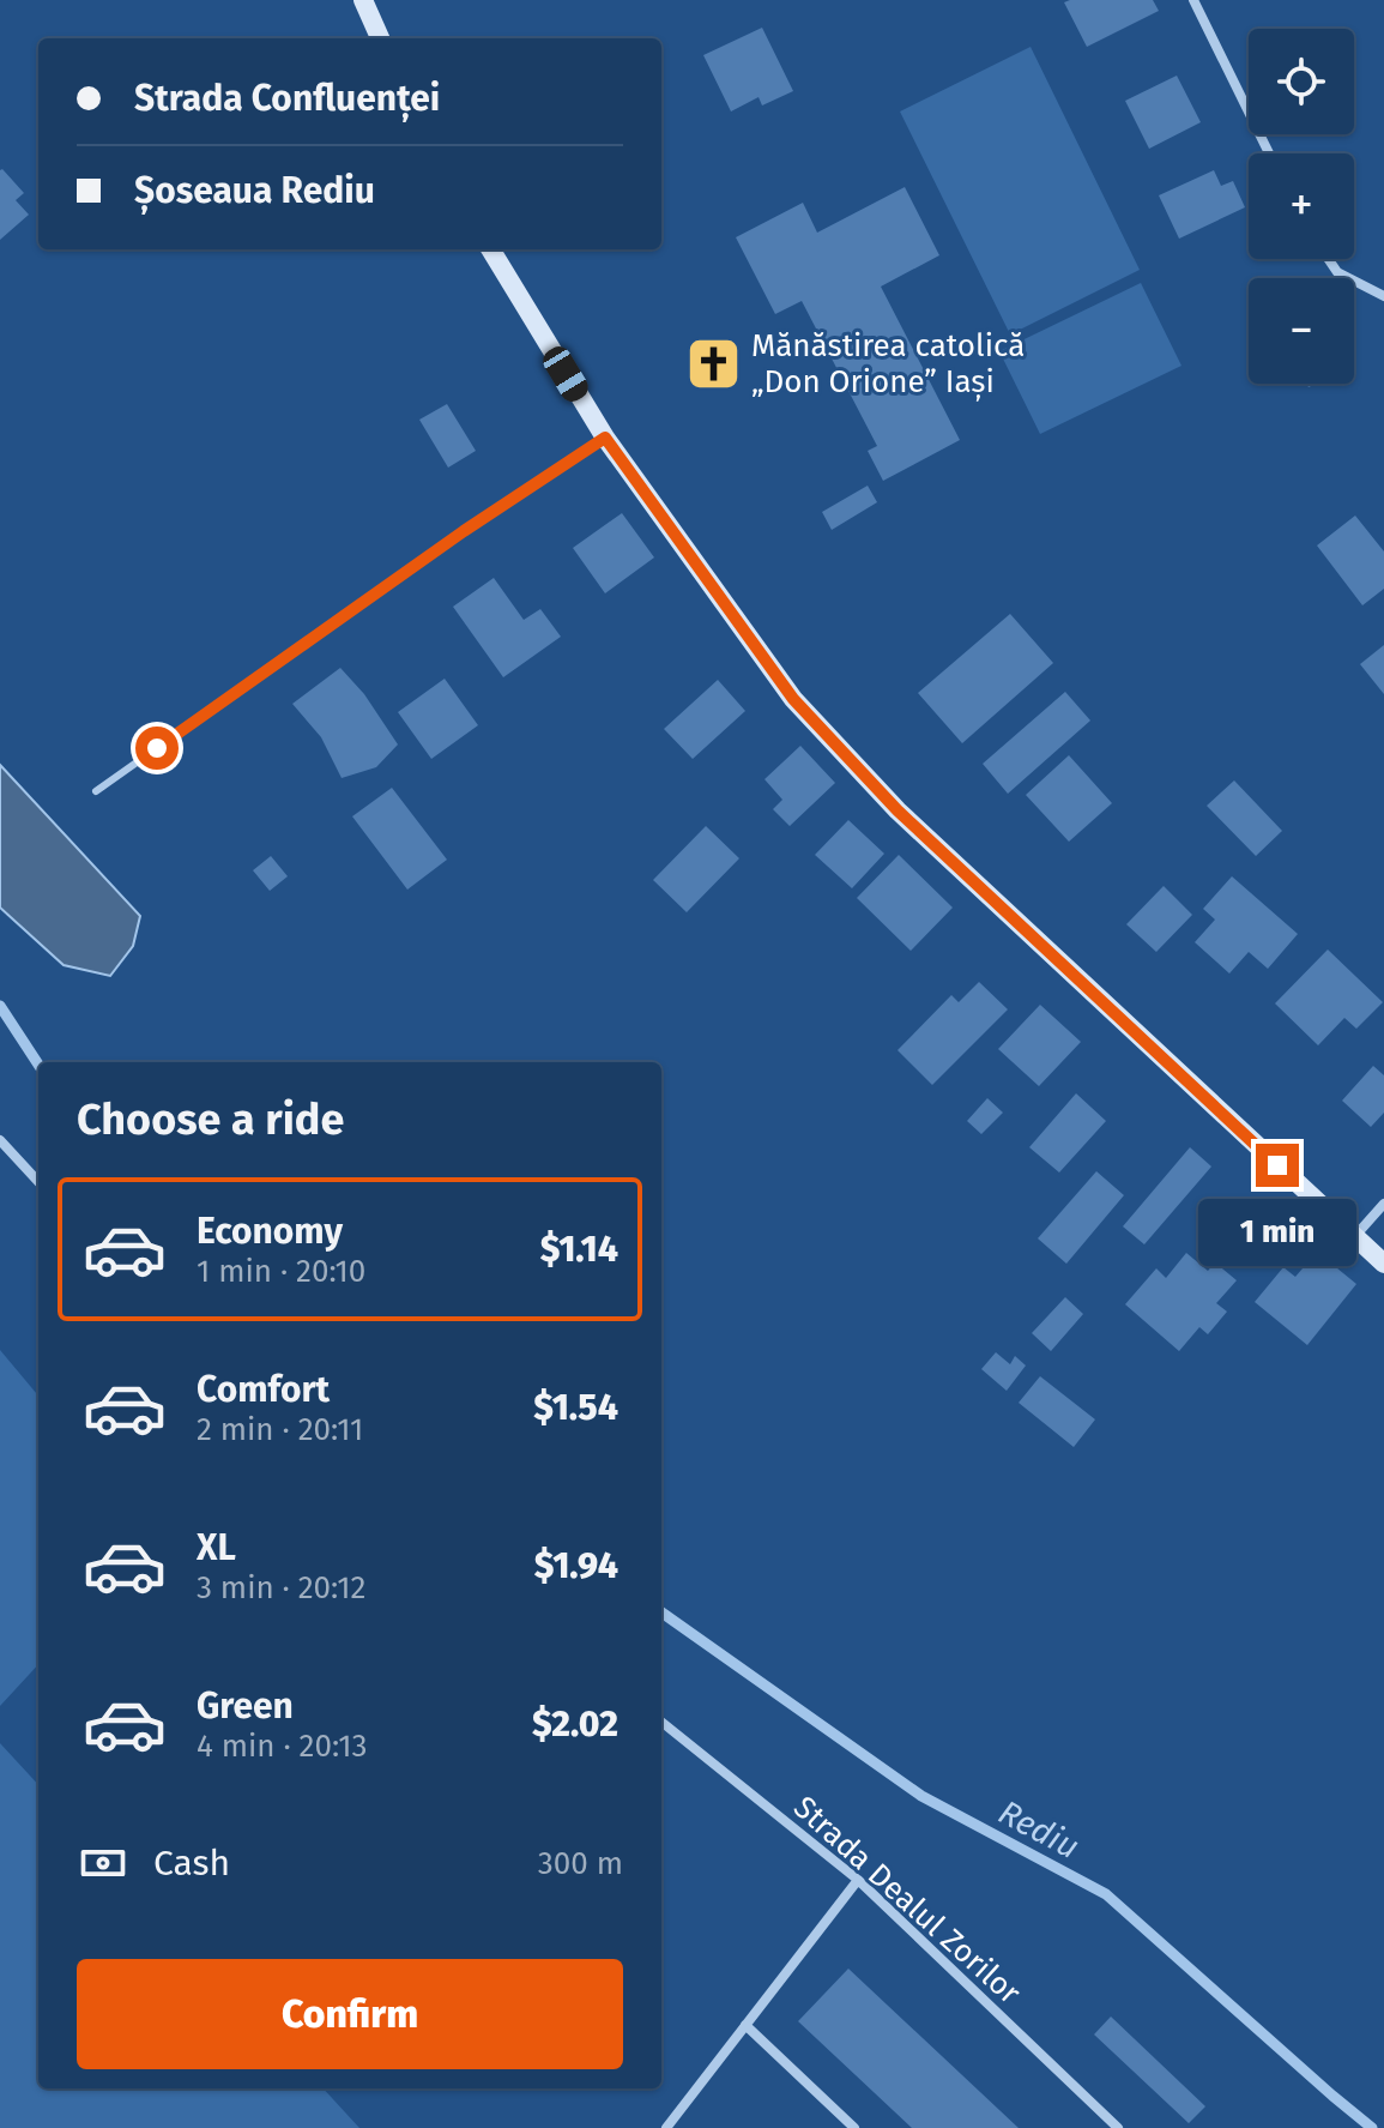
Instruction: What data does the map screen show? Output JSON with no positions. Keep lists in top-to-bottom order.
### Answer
{
  "streets": {
    "street": ["Strada Dealul Zorilor"]
  },
  "water": ["Rediu"],
  "places": {
    "church": ["Mănăstirea catolică „Don Orione” Iași"]
  },
  "page": {
    "map_buttons": ["+", "−"],
    "banner": ["Strada Confluenței", "Șoseaua Rediu"],
    "heading": "Choose a ride",
    "list": [
      {
        "name": "Economy",
        "note": "1 min · 20:10",
        "value": "$1.14"
      },
      {
        "name": "Comfort",
        "note": "2 min · 20:11",
        "value": "$1.54"
      },
      {
        "name": "XL",
        "note": "3 min · 20:12",
        "value": "$1.94"
      },
      {
        "name": "Green",
        "note": "4 min · 20:13",
        "value": "$2.02"
      }
    ],
    "bubble": "1 min",
    "pay": ["Cash", "300 m"],
    "buttons": "Confirm"
  }
}
